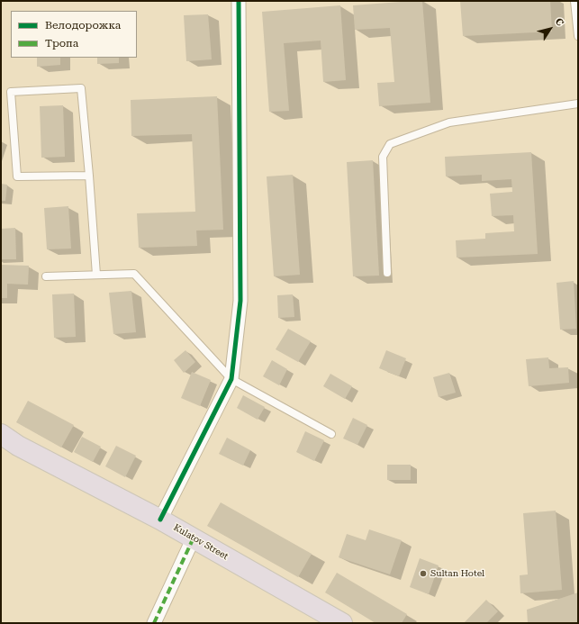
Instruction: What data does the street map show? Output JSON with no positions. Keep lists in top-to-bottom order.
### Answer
{
  "streets": {
    "highway": ["Kulatov Street"]
  },
  "places": ["Sultan Hotel"],
  "legend": ["Велодорожка", "Тропа"],
  "north": "top right"
}
